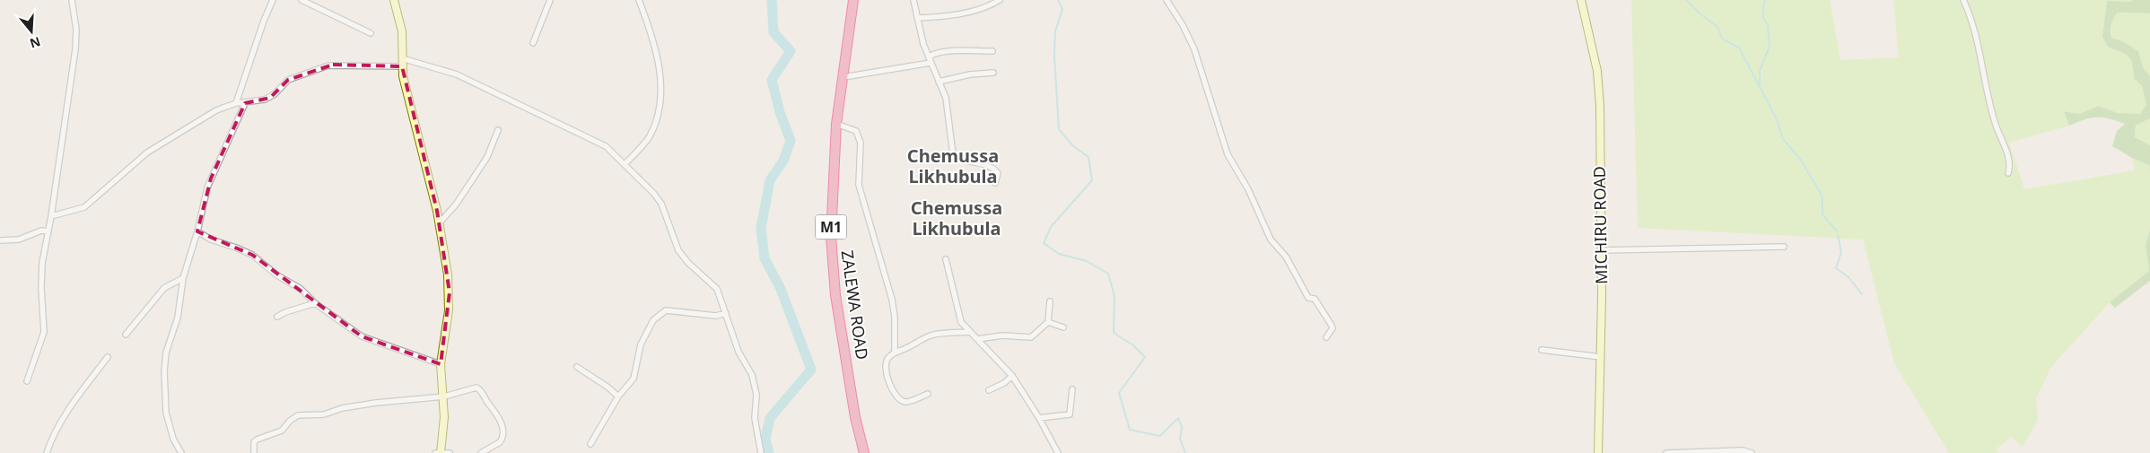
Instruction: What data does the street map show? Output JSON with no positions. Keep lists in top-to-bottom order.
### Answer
{
  "streets": {
    "highway": ["M1", "ZALEWA ROAD"],
    "street": ["MICHIRU ROAD"]
  },
  "districts": ["Chemussa Likhubula", "Chemussa Likhubula"],
  "north": "bottom"
}
